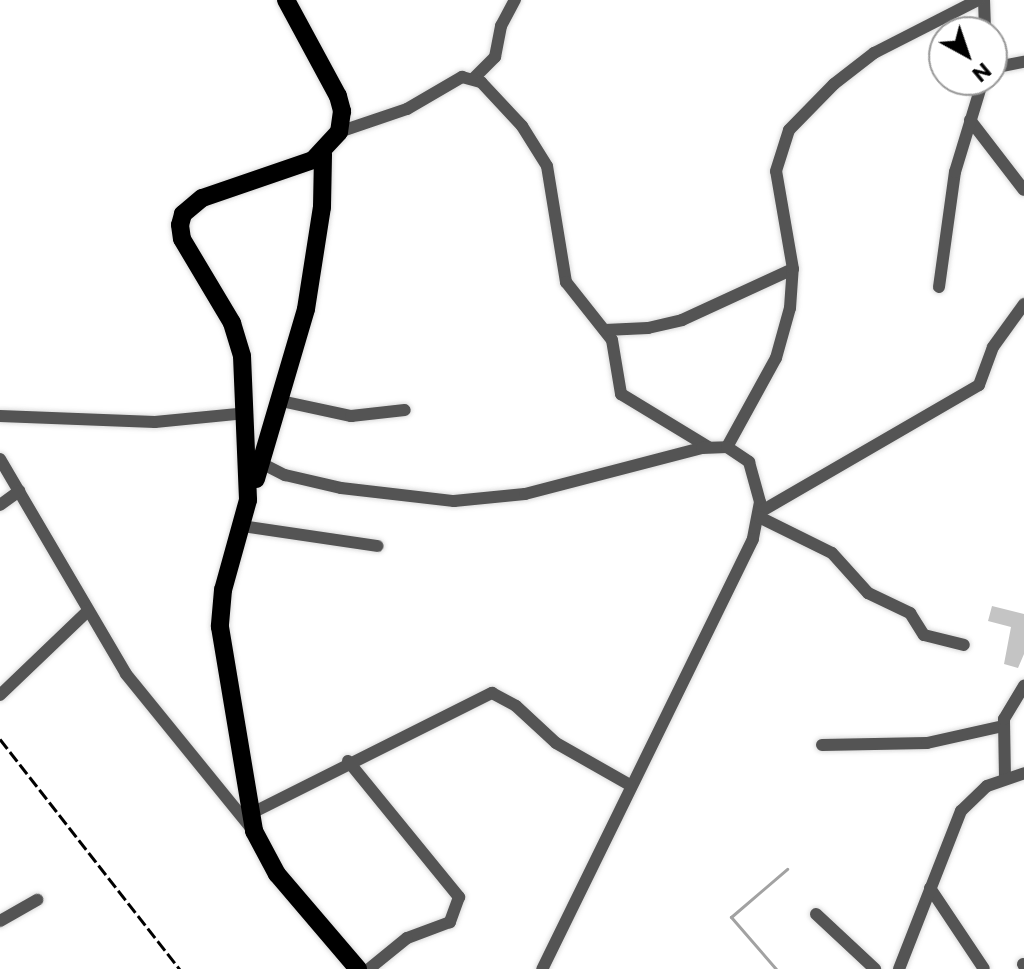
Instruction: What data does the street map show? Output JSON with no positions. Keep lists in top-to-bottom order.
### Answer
{
  "north": "bottom right"
}
